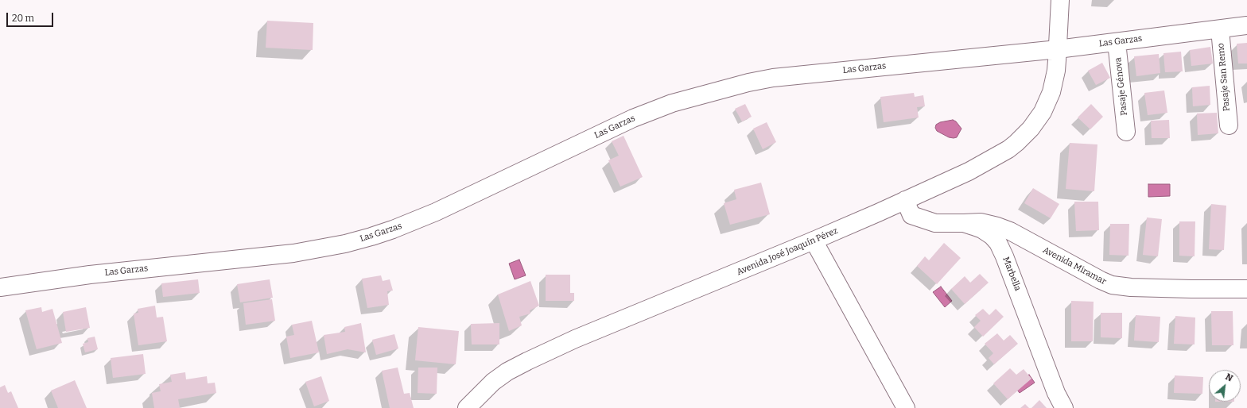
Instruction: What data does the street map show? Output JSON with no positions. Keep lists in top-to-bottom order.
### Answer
{
  "streets": {
    "street": [
      "Las Garzas",
      "Pasaje San Remo",
      "Pasaje Génova",
      "Avenida José Joaquín Pérez",
      "Avenida Miramar",
      "Marbella"
    ]
  },
  "crossings": [
    ["Las Garzas", "Pasaje San Remo"],
    ["Las Garzas", "Pasaje Génova"],
    ["Las Garzas", "Avenida José Joaquín Pérez"],
    ["Avenida José Joaquín Pérez", "Marbella"],
    ["Avenida Miramar", "Marbella"]
  ],
  "scale_bar": "20 m",
  "north": "top right"
}
